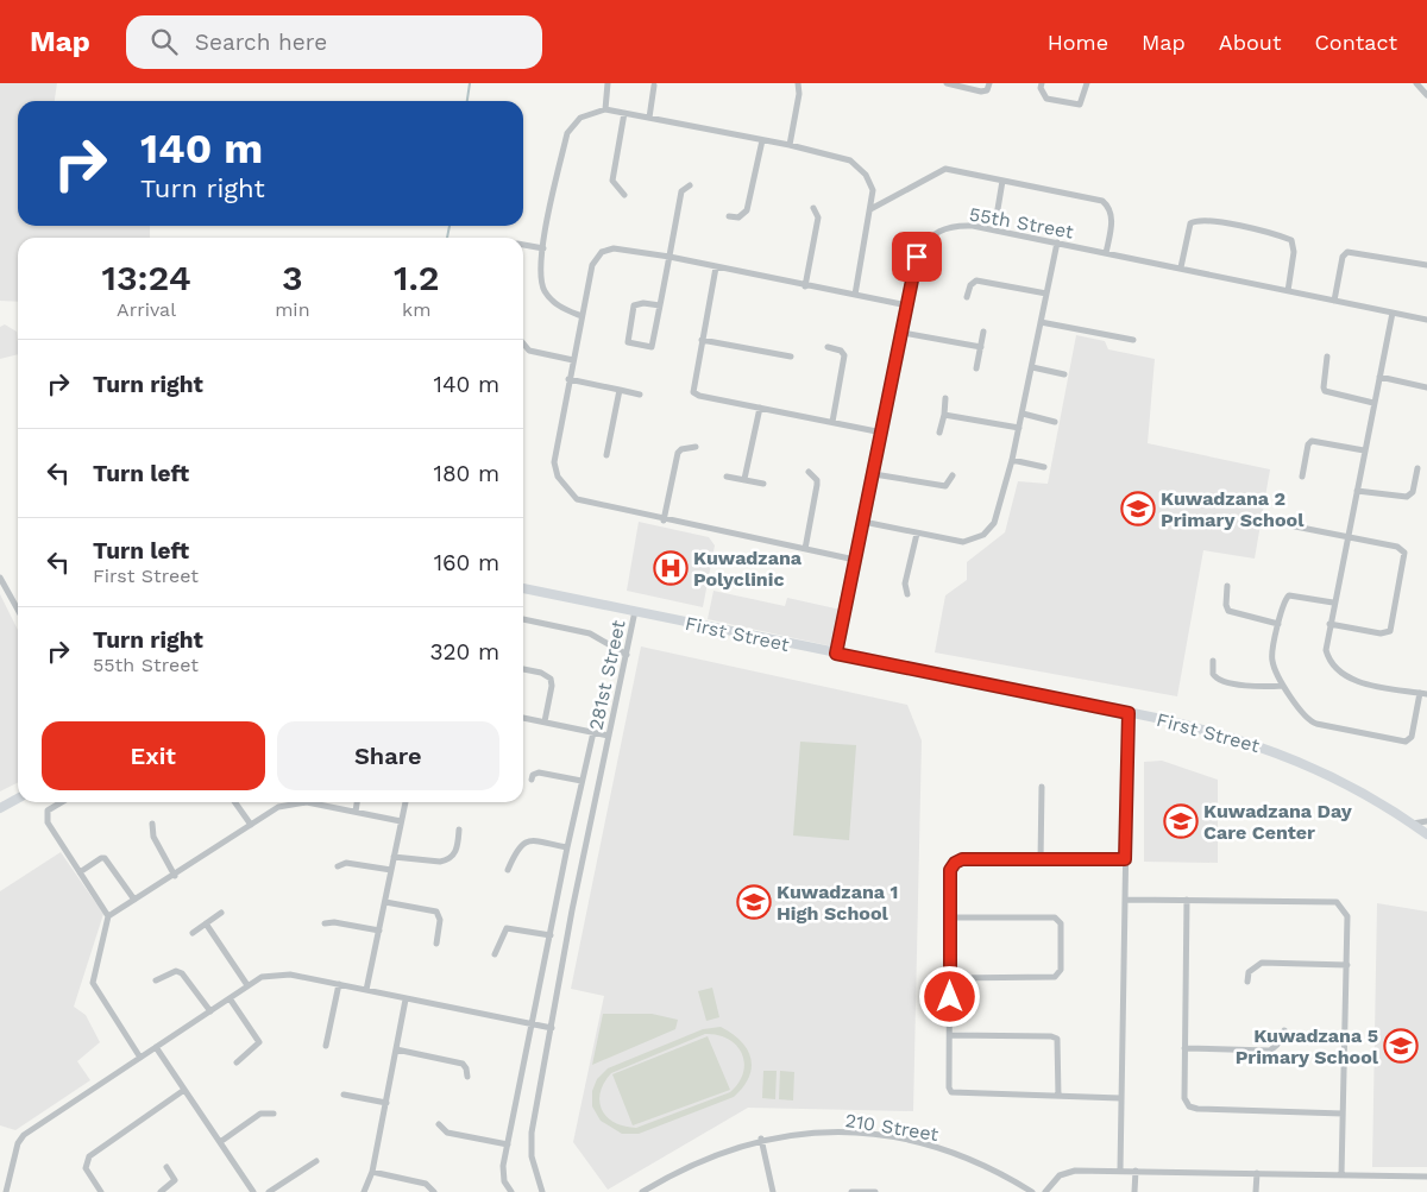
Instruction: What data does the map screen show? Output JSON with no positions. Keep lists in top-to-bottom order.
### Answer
{
  "streets": {
    "street": [
      "55th Street",
      "First Street",
      "281st Street",
      "210 Street"
    ]
  },
  "crossings": [
    ["55th Street", "First Street"],
    ["First Street", "281st Street"]
  ],
  "places": {
    "school or university": [
      "Kuwadzana 2 Primary School",
      "Kuwadzana Day Care Center",
      "Kuwadzana 1 High School",
      "Kuwadzana 5 Primary School"
    ],
    "hospital": ["Kuwadzana Polyclinic"]
  },
  "page": {
    "header": "Map",
    "search": "Search here",
    "nav": [
      "Home",
      "Map",
      "About",
      "Contact"
    ],
    "turn": ["140 m", "Turn right"],
    "eta": [
      "13:24",
      "Arrival",
      "3",
      "min",
      "1.2",
      "km"
    ],
    "list": [
      {
        "name": "Turn right",
        "value": "140 m"
      },
      {
        "name": "Turn left",
        "value": "180 m"
      },
      {
        "name": "Turn left",
        "note": "First Street",
        "value": "160 m"
      },
      {
        "name": "Turn right",
        "note": "55th Street",
        "value": "320 m"
      }
    ],
    "buttons": ["Exit", "Share"]
  }
}
